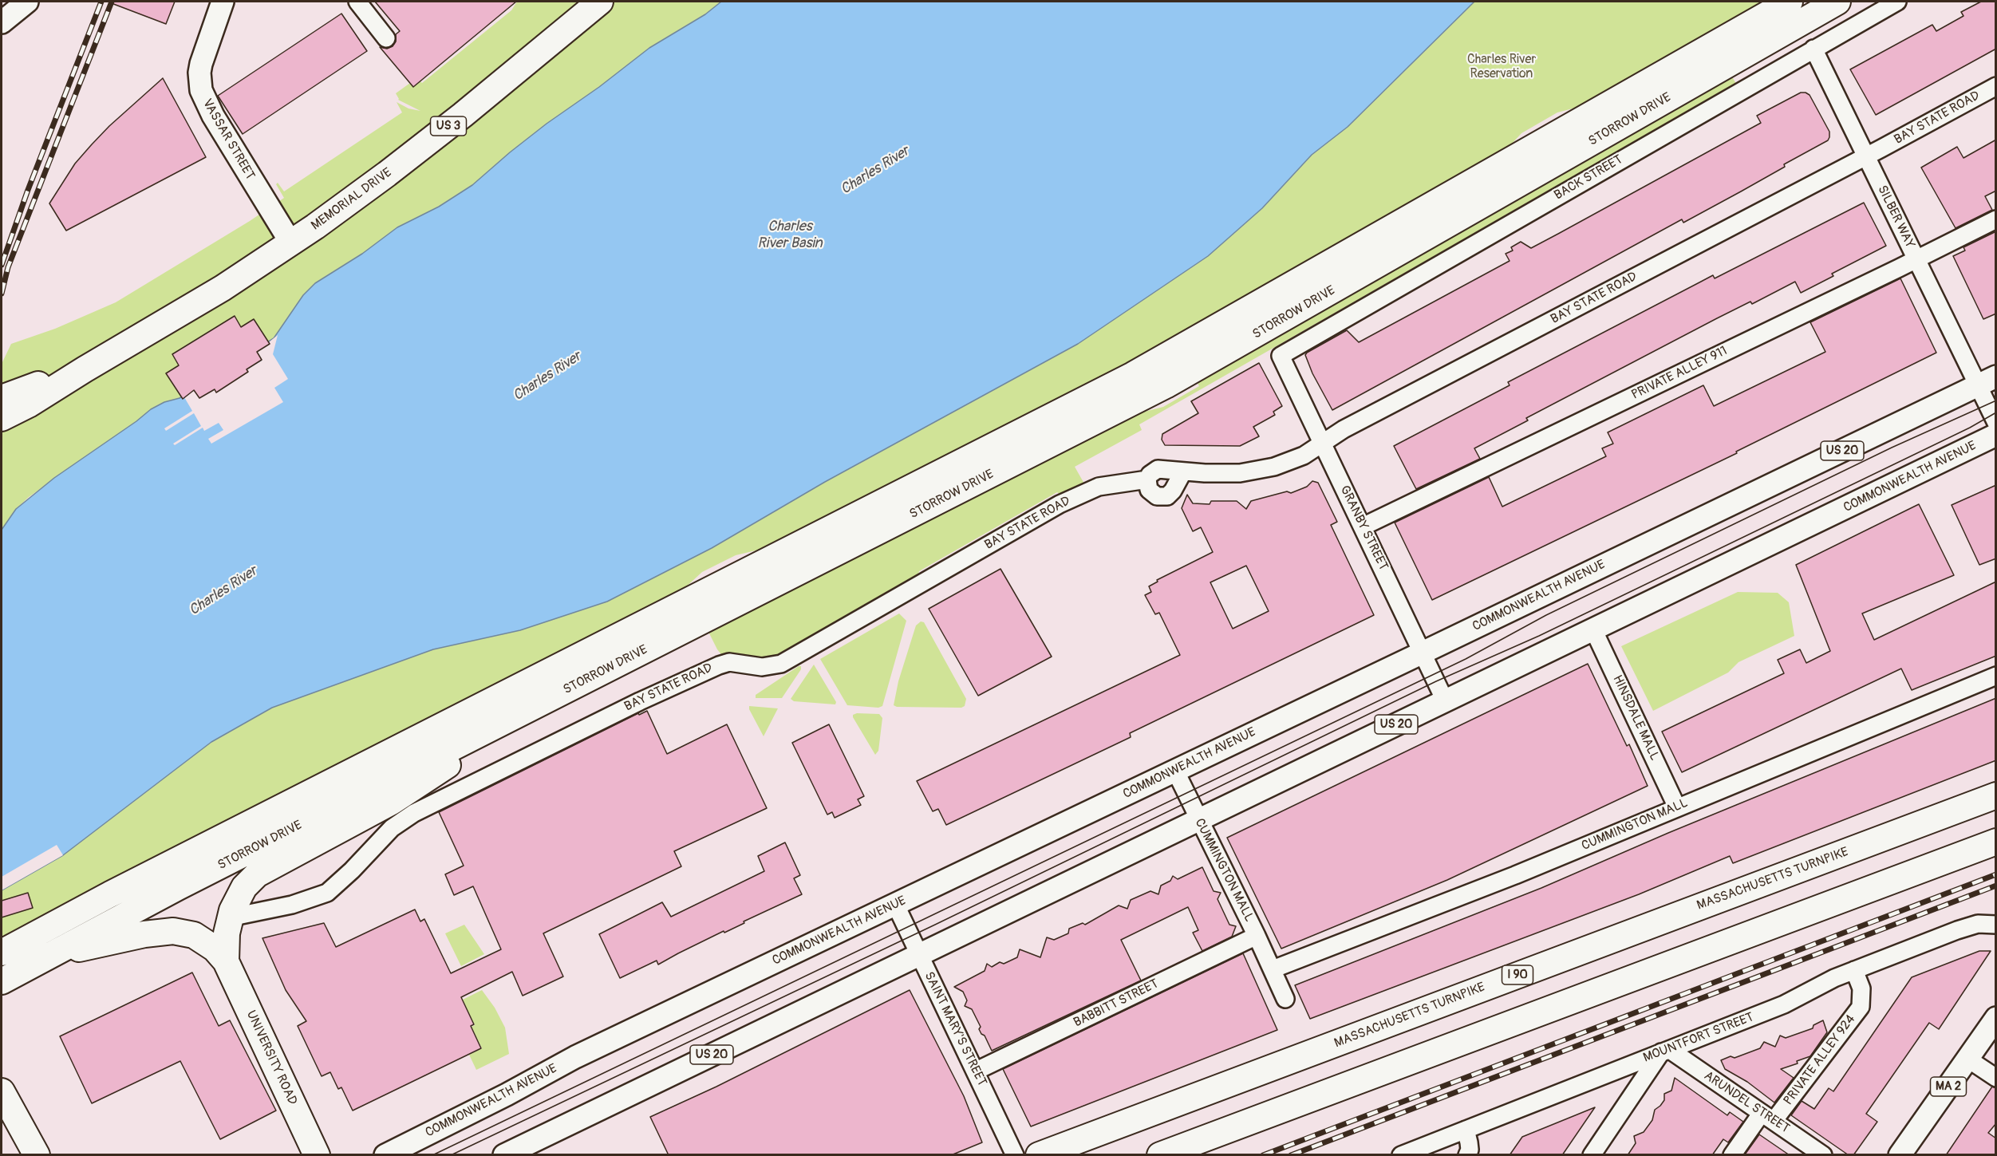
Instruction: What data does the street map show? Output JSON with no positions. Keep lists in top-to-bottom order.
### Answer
{
  "streets": {
    "highway": [
      "STORROW DRIVE",
      "US 3",
      "MEMORIAL DRIVE",
      "MASSACHUSETTS TURNPIKE",
      "I 90",
      "UNIVERSITY ROAD"
    ],
    "main road": [
      "VASSAR STREET",
      "US 20",
      "COMMONWEALTH AVENUE",
      "MA 2"
    ],
    "street": [
      "BAY STATE ROAD",
      "BACK STREET",
      "SILBER WAY",
      "PRIVATE ALLEY 911",
      "GRANBY STREET",
      "HINSDALE MALL",
      "CUMMINGTON MALL",
      "BABBITT STREET",
      "SAINT MARY'S STREET",
      "MOUNTFORT STREET",
      "PRIVATE ALLEY 924",
      "ARUNDEL STREET"
    ]
  },
  "crossings": [
    ["BAY STATE ROAD", "SILBER WAY"],
    ["BAY STATE ROAD", "GRANBY STREET"],
    ["VASSAR STREET", "MEMORIAL DRIVE"],
    ["BACK STREET", "SILBER WAY"],
    ["BACK STREET", "GRANBY STREET"],
    ["SILBER WAY", "PRIVATE ALLEY 911"],
    ["SILBER WAY", "COMMONWEALTH AVENUE"],
    ["PRIVATE ALLEY 911", "GRANBY STREET"],
    ["COMMONWEALTH AVENUE", "GRANBY STREET"],
    ["COMMONWEALTH AVENUE", "HINSDALE MALL"],
    ["COMMONWEALTH AVENUE", "CUMMINGTON MALL"],
    ["COMMONWEALTH AVENUE", "SAINT MARY'S STREET"],
    ["HINSDALE MALL", "CUMMINGTON MALL"],
    ["CUMMINGTON MALL", "BABBITT STREET"],
    ["BABBITT STREET", "SAINT MARY'S STREET"],
    ["MOUNTFORT STREET", "PRIVATE ALLEY 924"],
    ["MOUNTFORT STREET", "ARUNDEL STREET"],
    ["PRIVATE ALLEY 924", "ARUNDEL STREET"]
  ],
  "water": ["Charles River", "Charles River Basin"],
  "parks": ["Charles River Reservation"]
}
